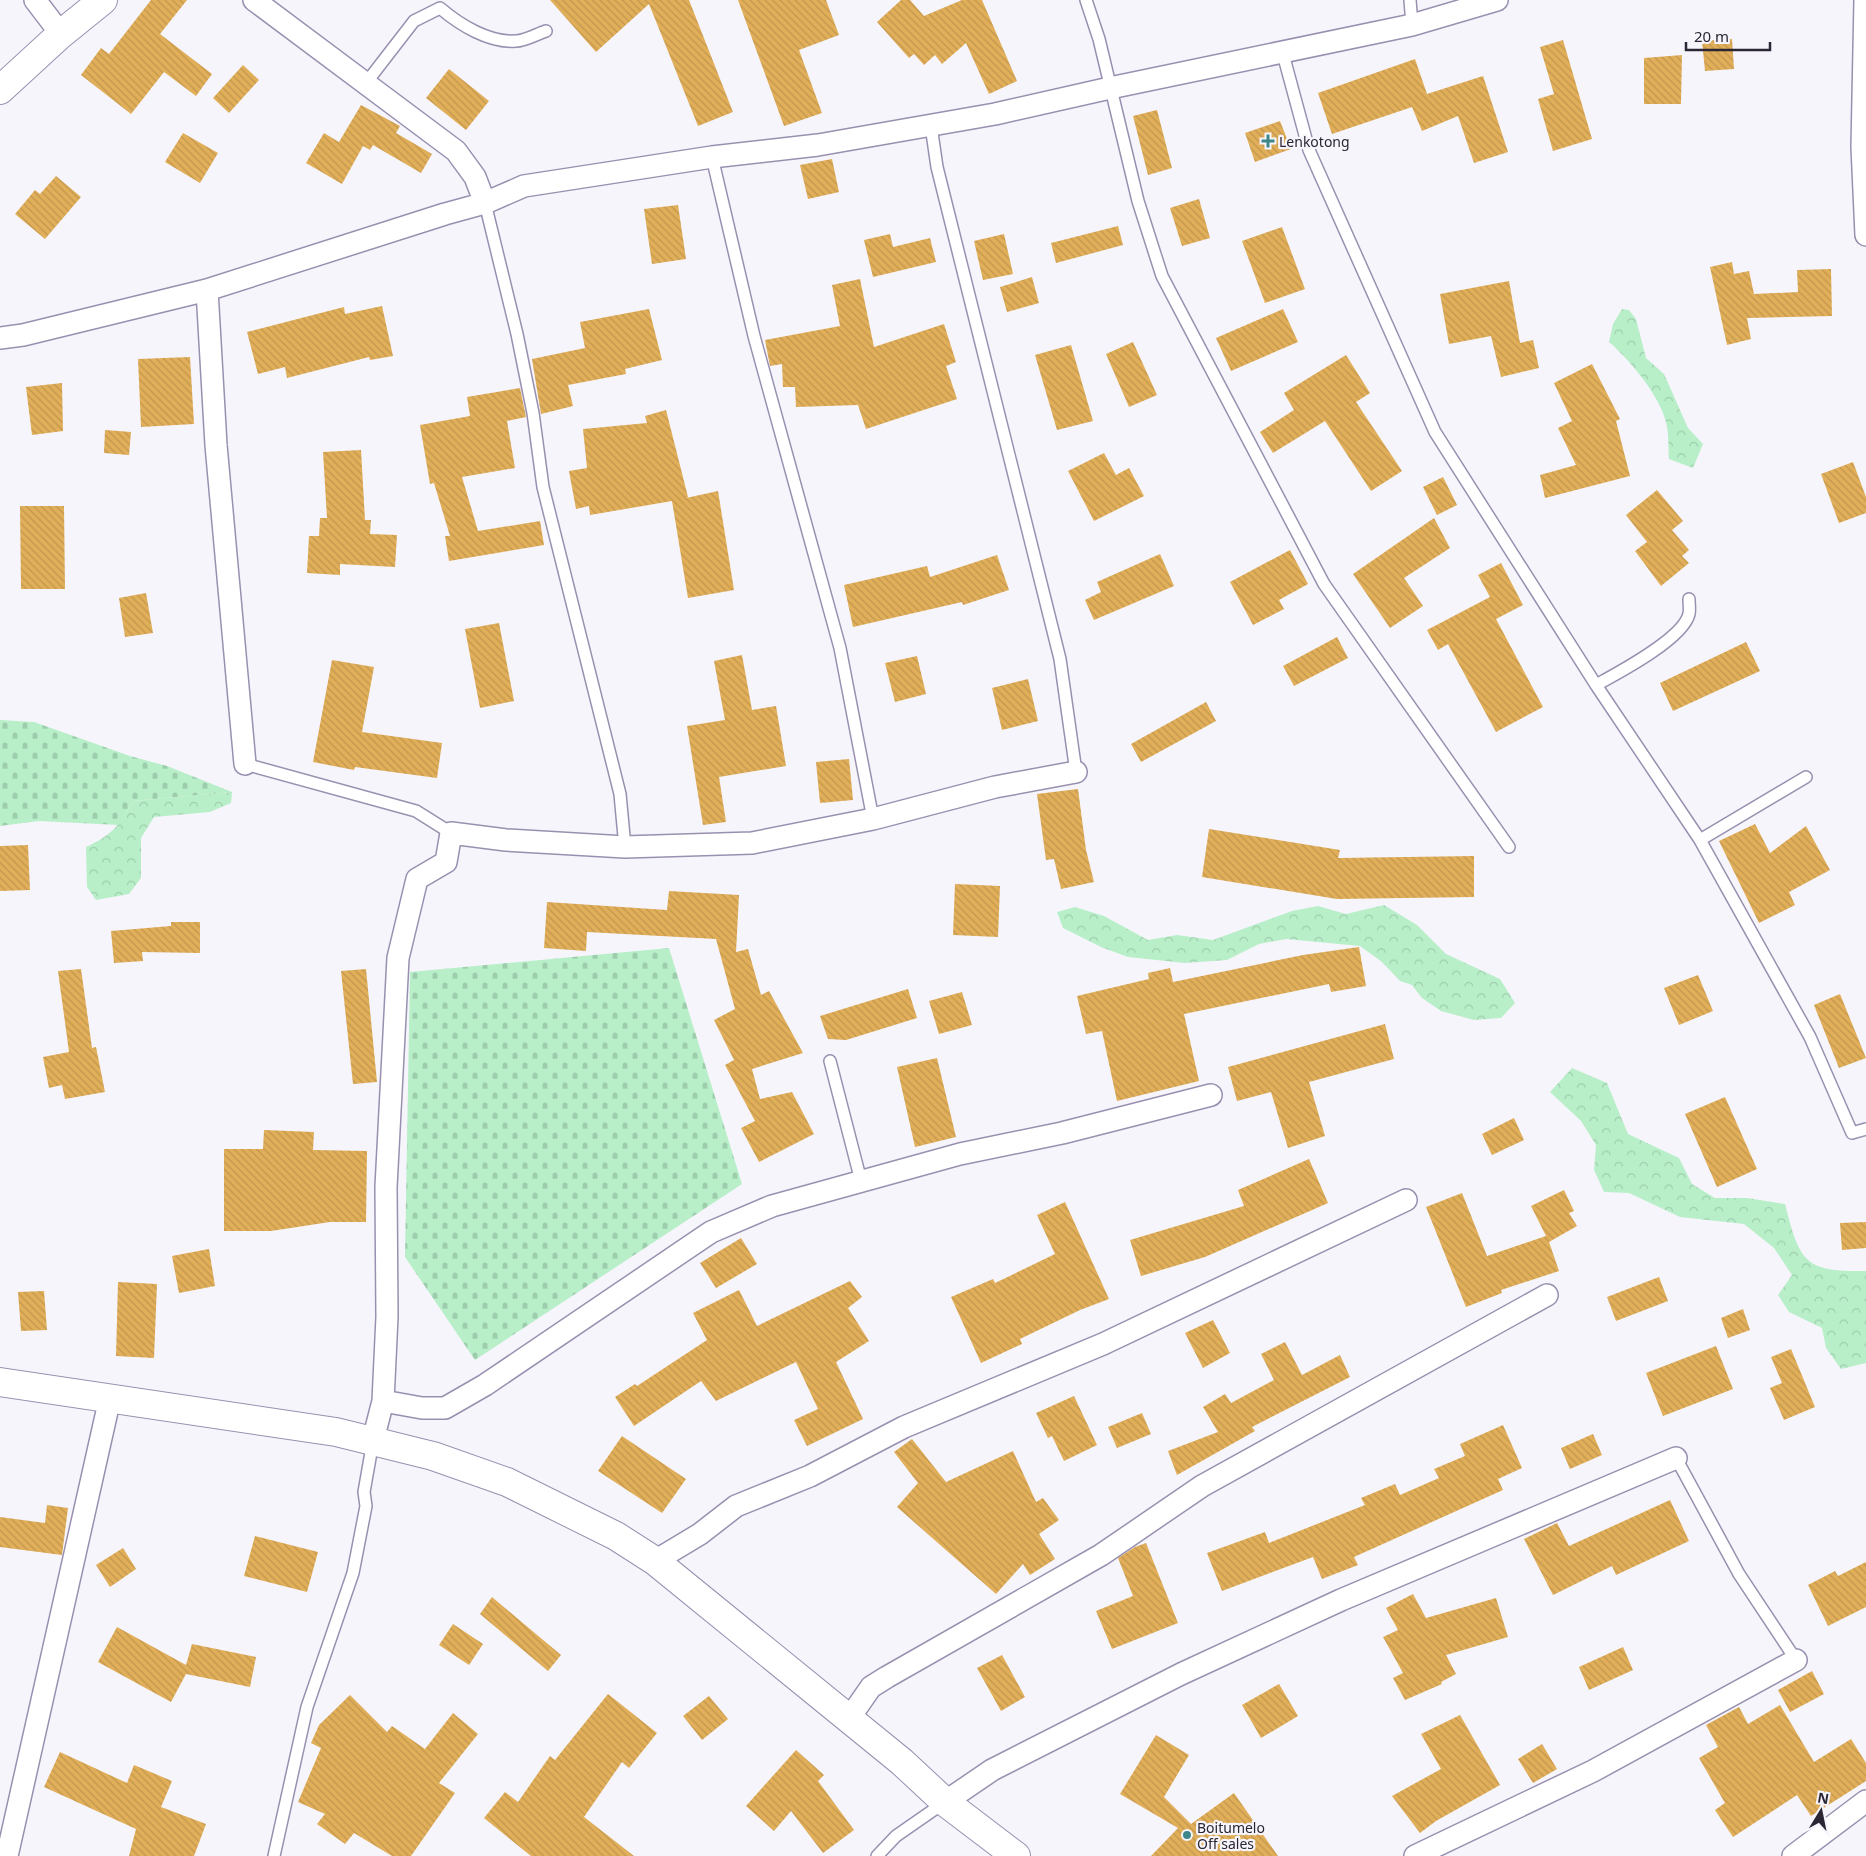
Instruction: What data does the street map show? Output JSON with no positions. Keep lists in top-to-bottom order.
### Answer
{
  "places": {
    "health": ["Lenkotong"],
    "other": ["Boitumelo Off sales"]
  },
  "scale_bar": "20 m",
  "north": "top"
}
